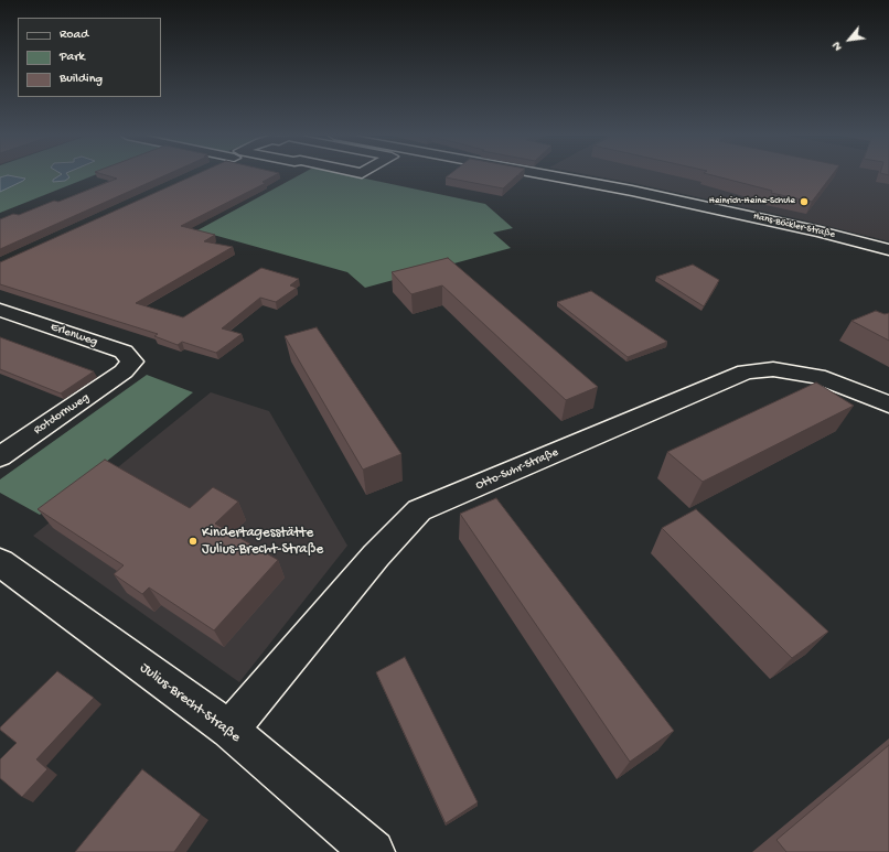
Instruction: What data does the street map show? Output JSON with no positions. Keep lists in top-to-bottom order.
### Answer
{
  "streets": {
    "street": [
      "Hans-Böckler-Straße",
      "Erlenweg",
      "Rotdornweg",
      "Otto-Suhr-Straße",
      "Julius-Brecht-Straße"
    ]
  },
  "crossings": [
    ["Erlenweg", "Rotdornweg"],
    ["Otto-Suhr-Straße", "Julius-Brecht-Straße"]
  ],
  "places": ["Heinrich-Heine-Schule", "Kindertagesstätte Julius-Brecht-Straße"],
  "legend": ["Road", "Park", "Building"],
  "north": "bottom left"
}
